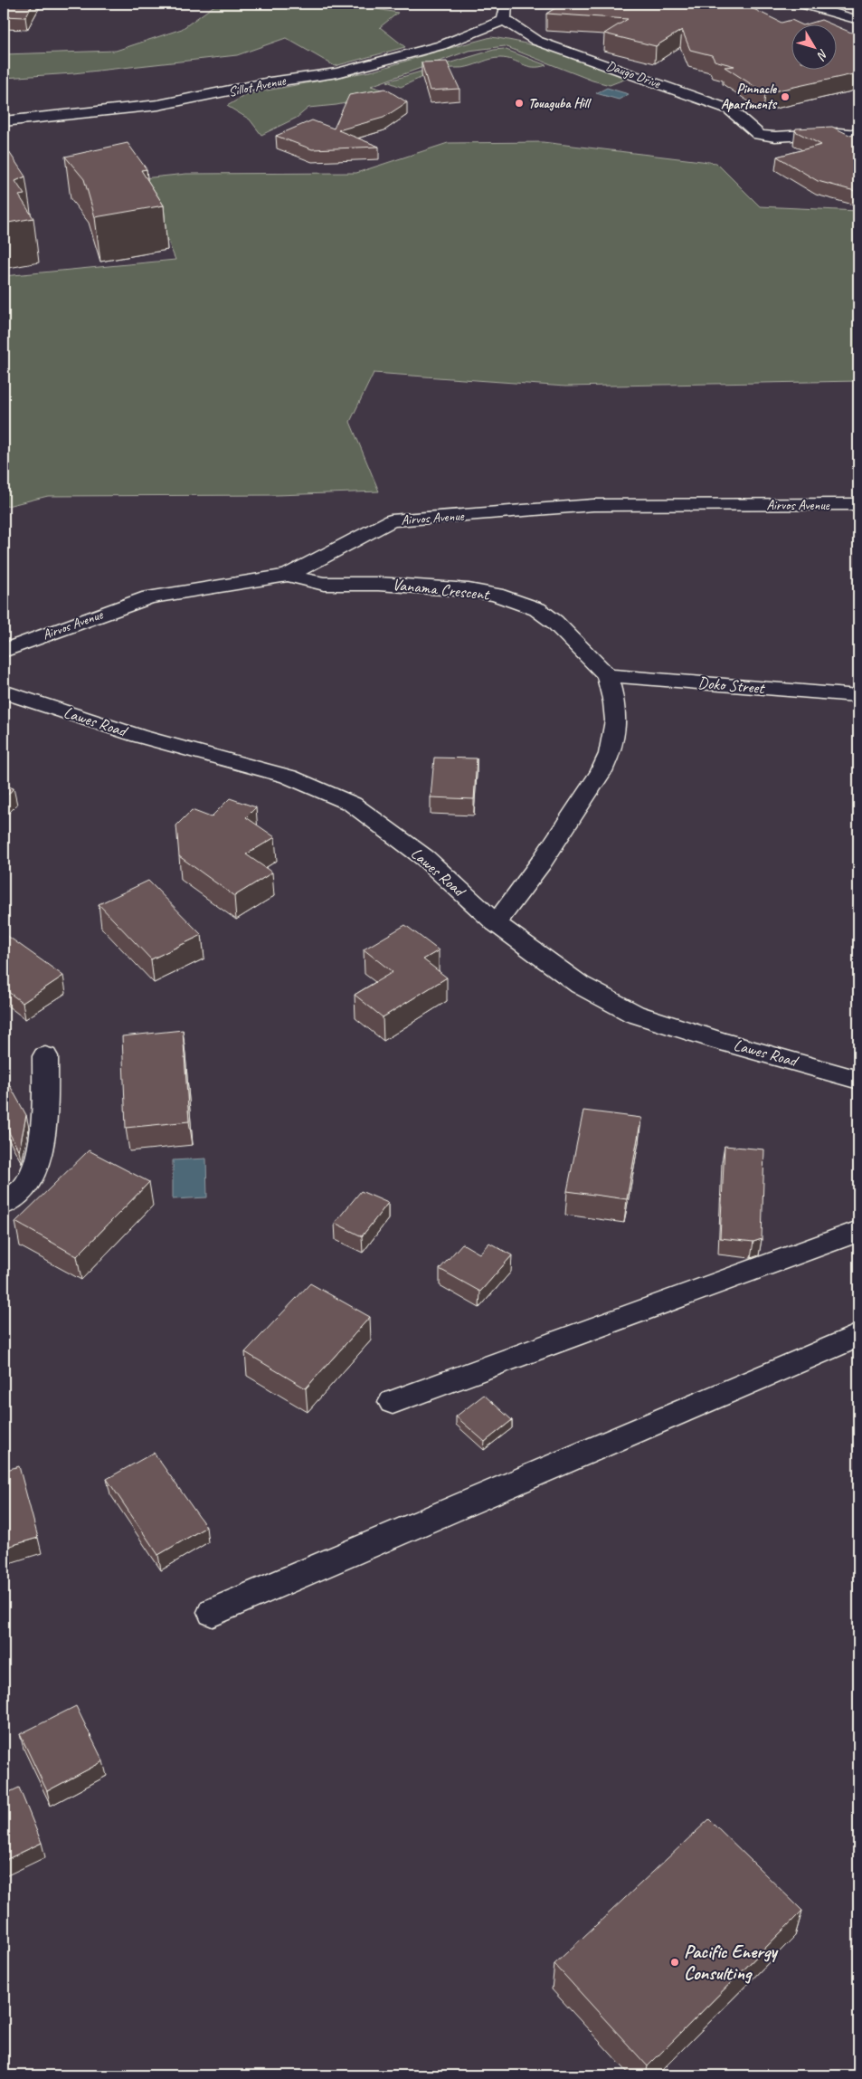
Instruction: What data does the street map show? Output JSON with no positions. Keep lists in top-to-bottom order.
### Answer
{
  "streets": {
    "street": [
      "Daugo Drive",
      "Sillot Avenue",
      "Airvos Avenue",
      "Vanama Crescent",
      "Doko Street",
      "Lawes Road"
    ]
  },
  "crossings": [
    ["Daugo Drive", "Sillot Avenue"],
    ["Airvos Avenue", "Vanama Crescent"],
    ["Vanama Crescent", "Doko Street"],
    ["Vanama Crescent", "Lawes Road"]
  ],
  "places": ["Pinnacle Apartments", "Touaguba Hill", "Pacific Energy Consulting"],
  "north": "bottom right"
}
